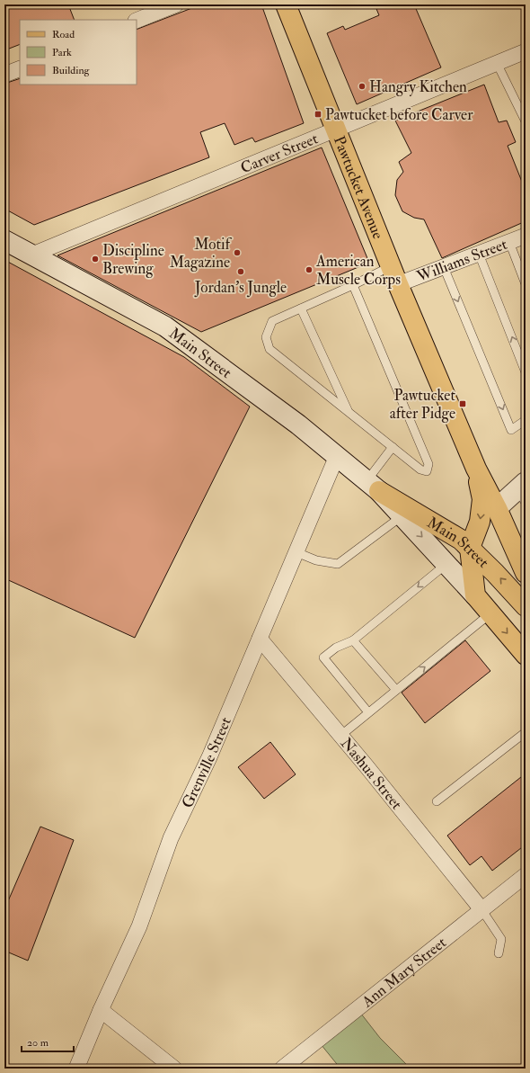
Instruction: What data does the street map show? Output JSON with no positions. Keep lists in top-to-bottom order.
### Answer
{
  "streets": {
    "main road": ["Pawtucket Avenue", "Main Street"],
    "street": [
      "Carver Street",
      "Williams Street",
      "Grenville Street",
      "Nashua Street",
      "Ann Mary Street"
    ]
  },
  "crossings": [
    ["Carver Street", "Pawtucket Avenue"],
    ["Carver Street", "Main Street"],
    ["Pawtucket Avenue", "Williams Street"],
    ["Pawtucket Avenue", "Main Street"],
    ["Main Street", "Grenville Street"],
    ["Grenville Street", "Nashua Street"],
    ["Nashua Street", "Ann Mary Street"]
  ],
  "places": {
    "other": [
      "Hangry Kitchen",
      "Motif Magazine",
      "Discipline Brewing",
      "American Muscle Corps",
      "Jordan's Jungle"
    ],
    "transit": ["Pawtucket before Carver", "Pawtucket after Pidge"]
  },
  "legend": ["Road", "Park", "Building"],
  "scale_bar": "20 m"
}
